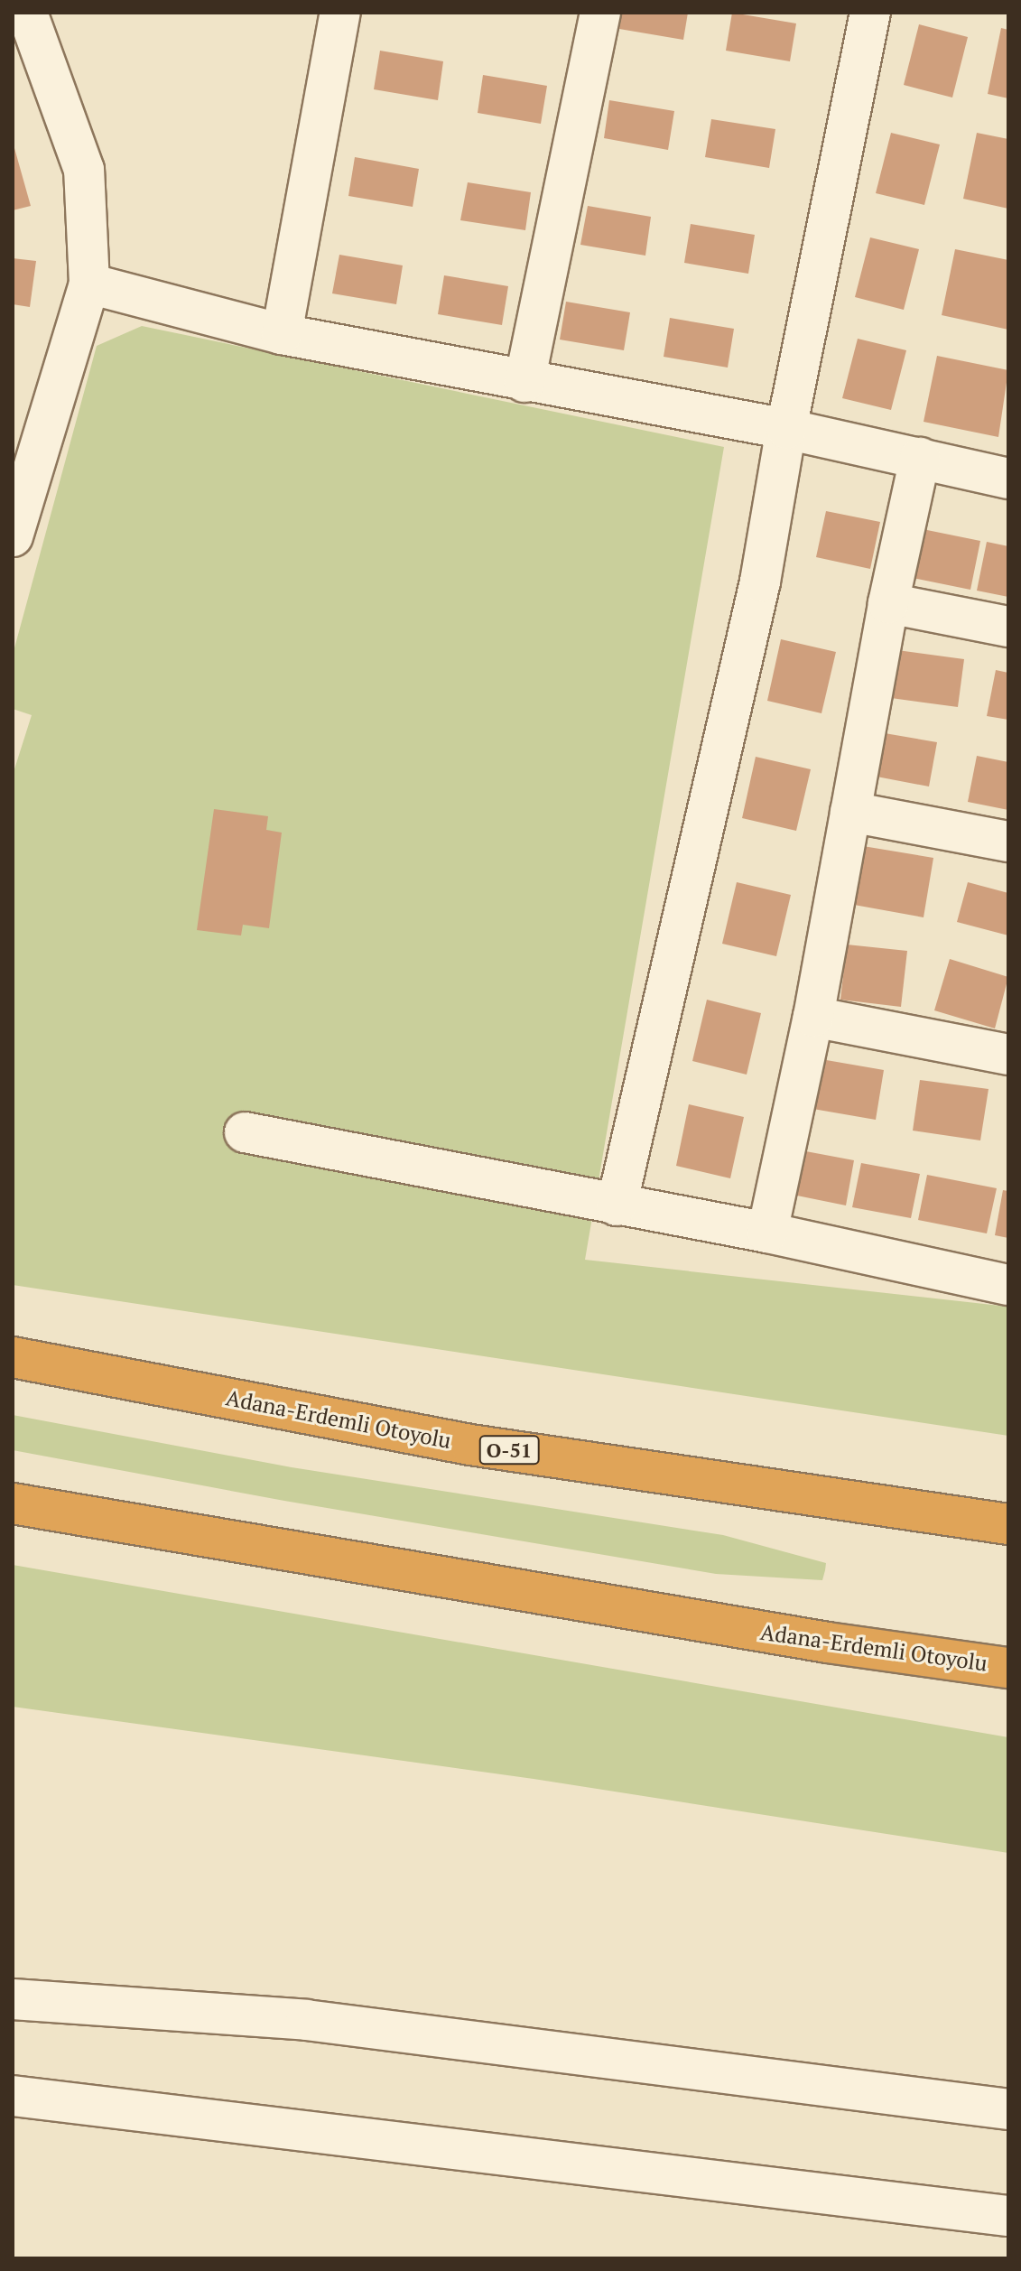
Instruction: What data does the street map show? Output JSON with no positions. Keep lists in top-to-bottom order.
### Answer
{
  "streets": {
    "highway": ["Adana-Erdemli Otoyolu", "O-51"]
  }
}
